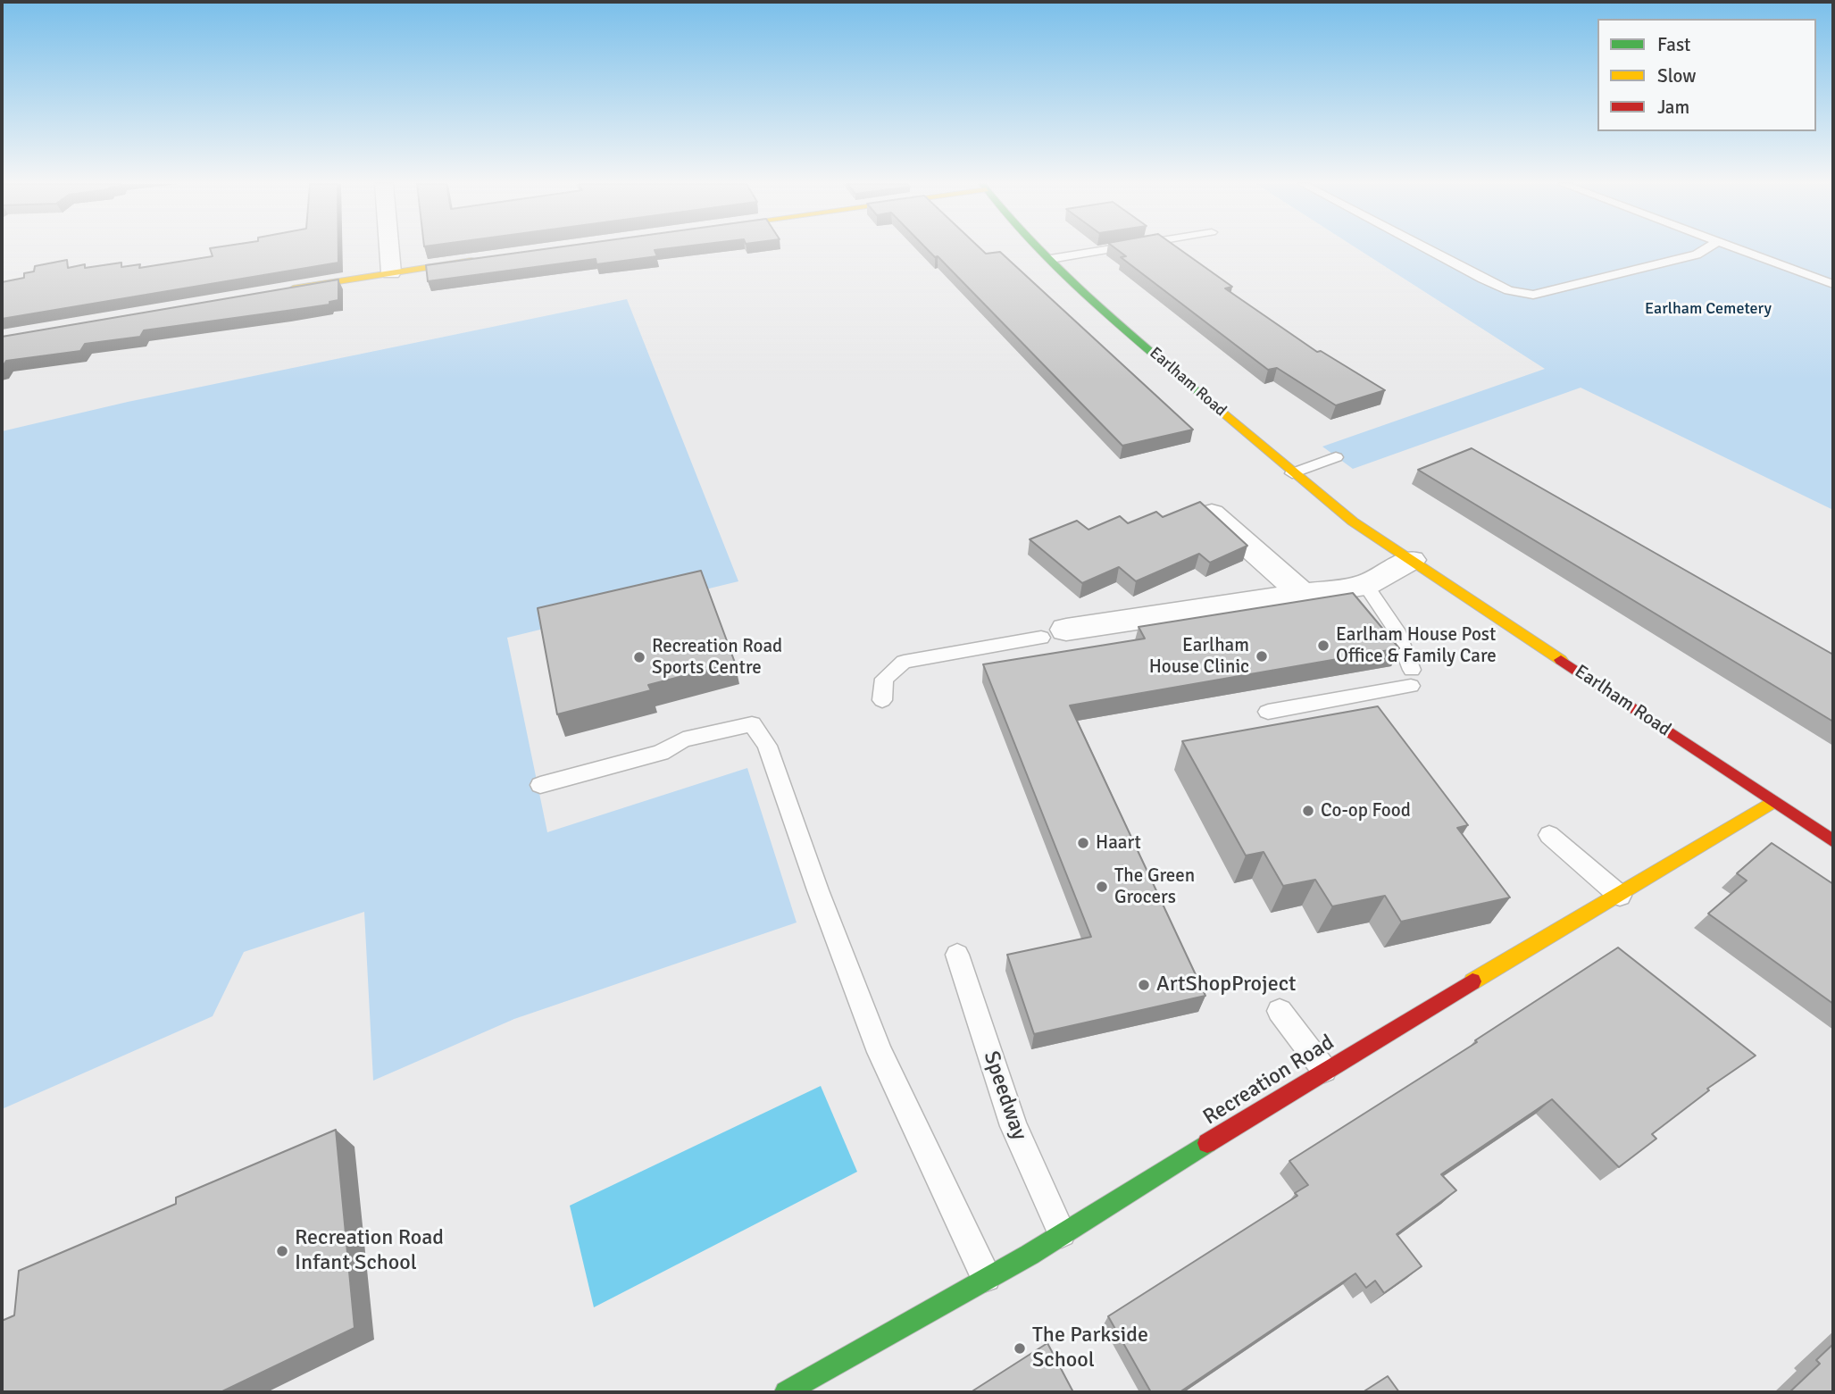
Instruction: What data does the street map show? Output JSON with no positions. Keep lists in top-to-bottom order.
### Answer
{
  "streets": {
    "street": ["Earlham Road", "Recreation Road"],
    "lane": ["Speedway"]
  },
  "crossings": [
    ["Earlham Road", "Recreation Road"],
    ["Recreation Road", "Speedway"]
  ],
  "parks": ["Earlham Cemetery"],
  "places": [
    "Earlham House Post Office & Family Care",
    "Earlham House Clinic",
    "Recreation Road Sports Centre",
    "Co-op Food",
    "Haart",
    "The Green Grocers",
    "ArtShopProject",
    "Recreation Road Infant School",
    "The Parkside School"
  ],
  "legend": ["Fast", "Slow", "Jam"]
}
